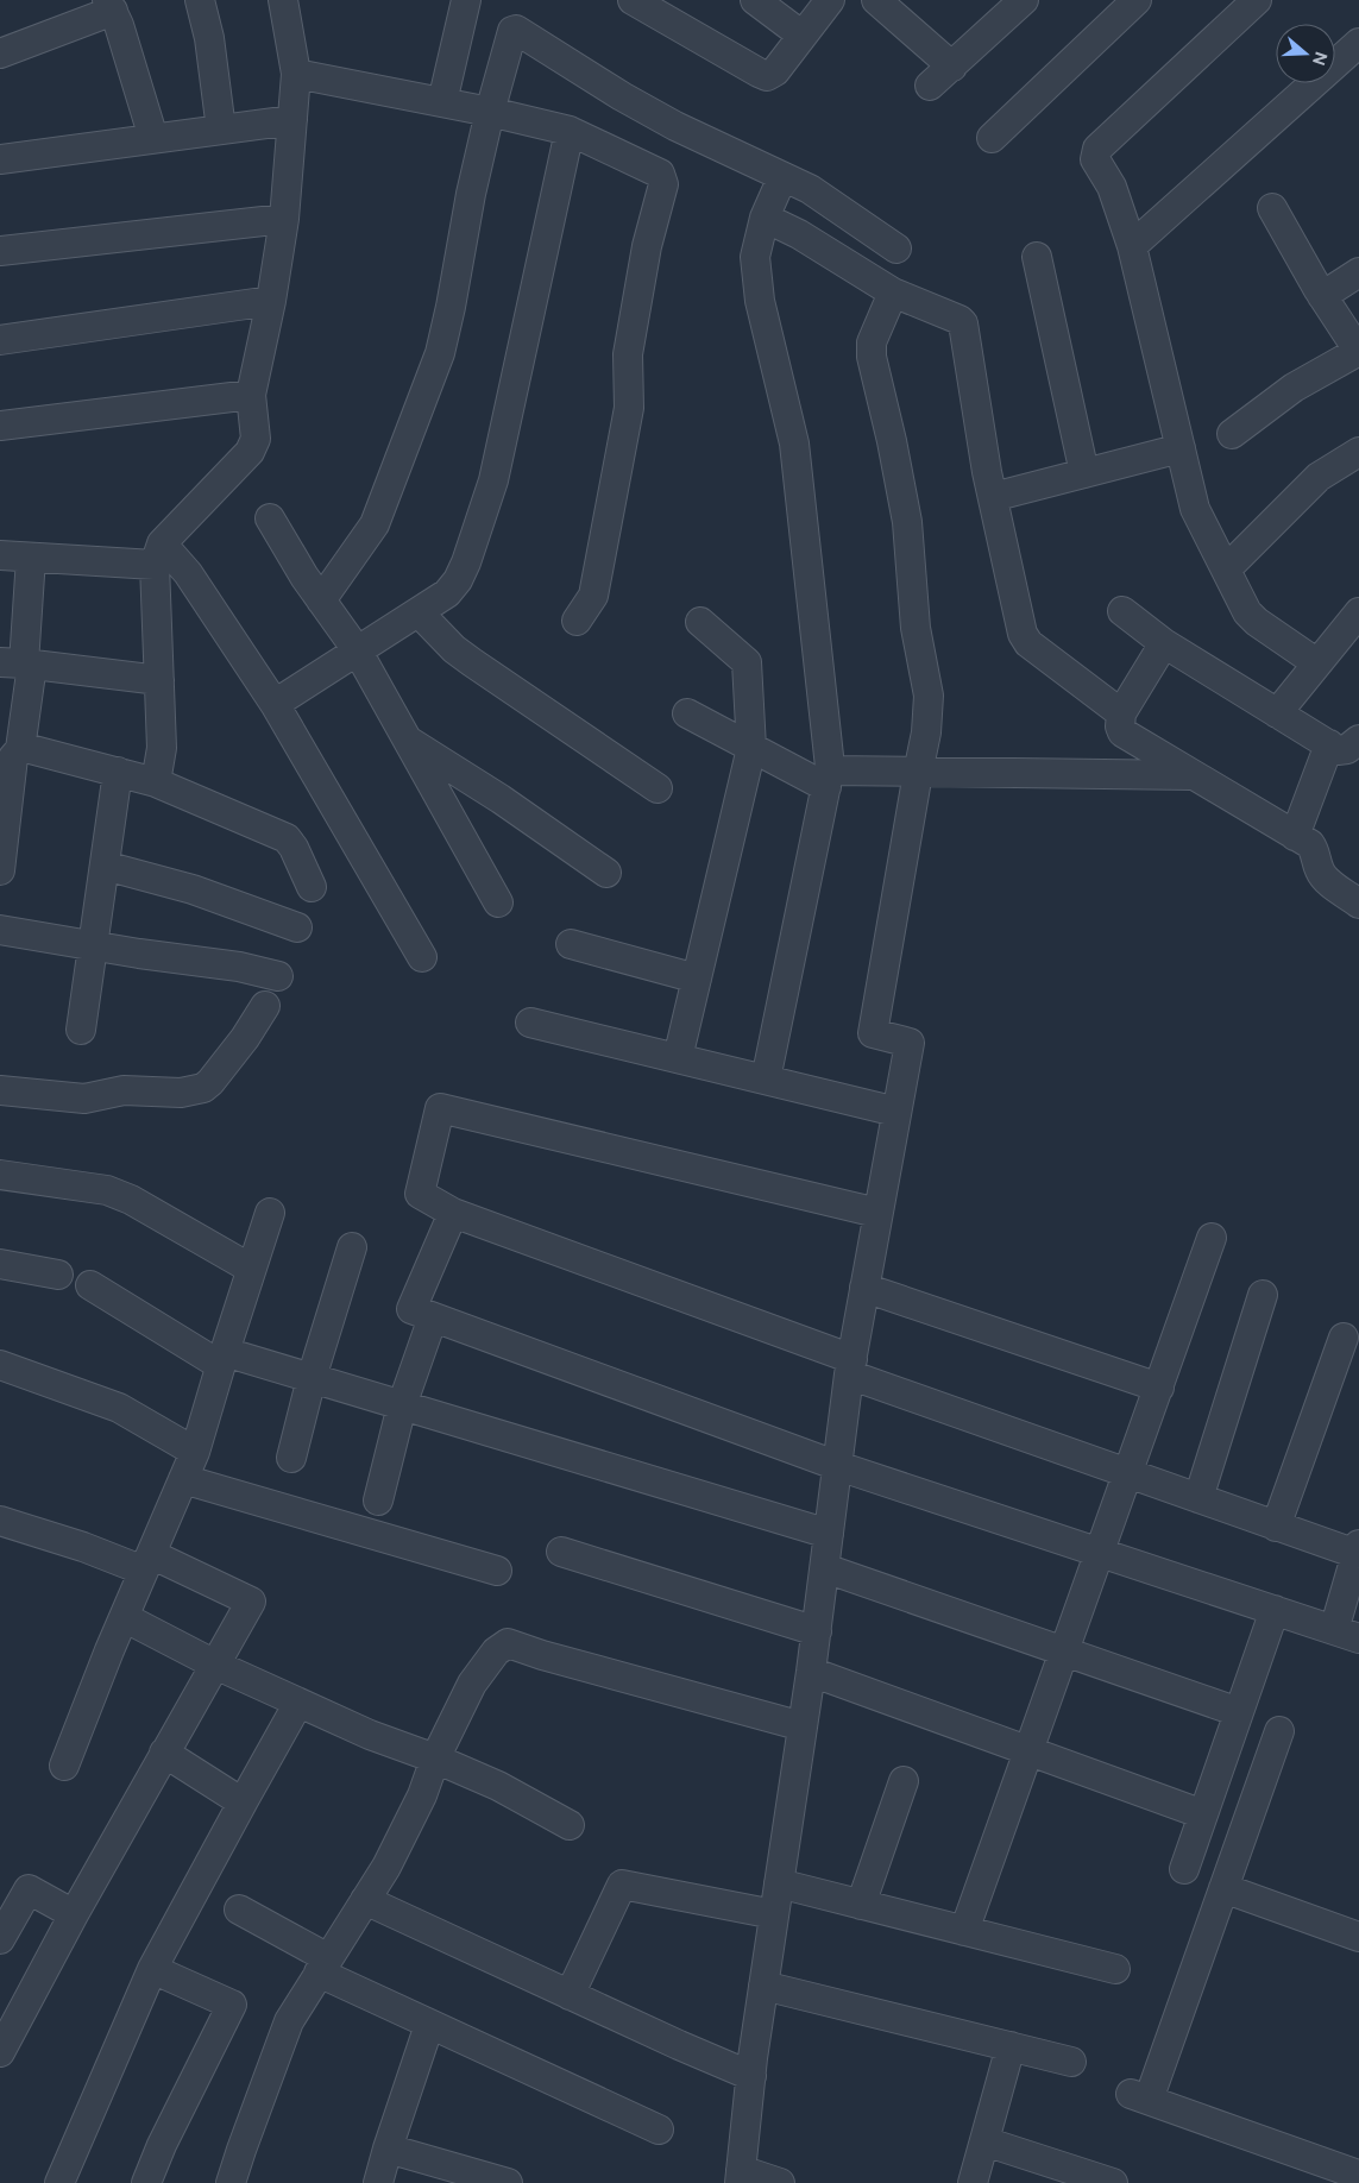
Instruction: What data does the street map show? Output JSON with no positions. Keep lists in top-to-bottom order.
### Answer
{
  "north": "right"
}
